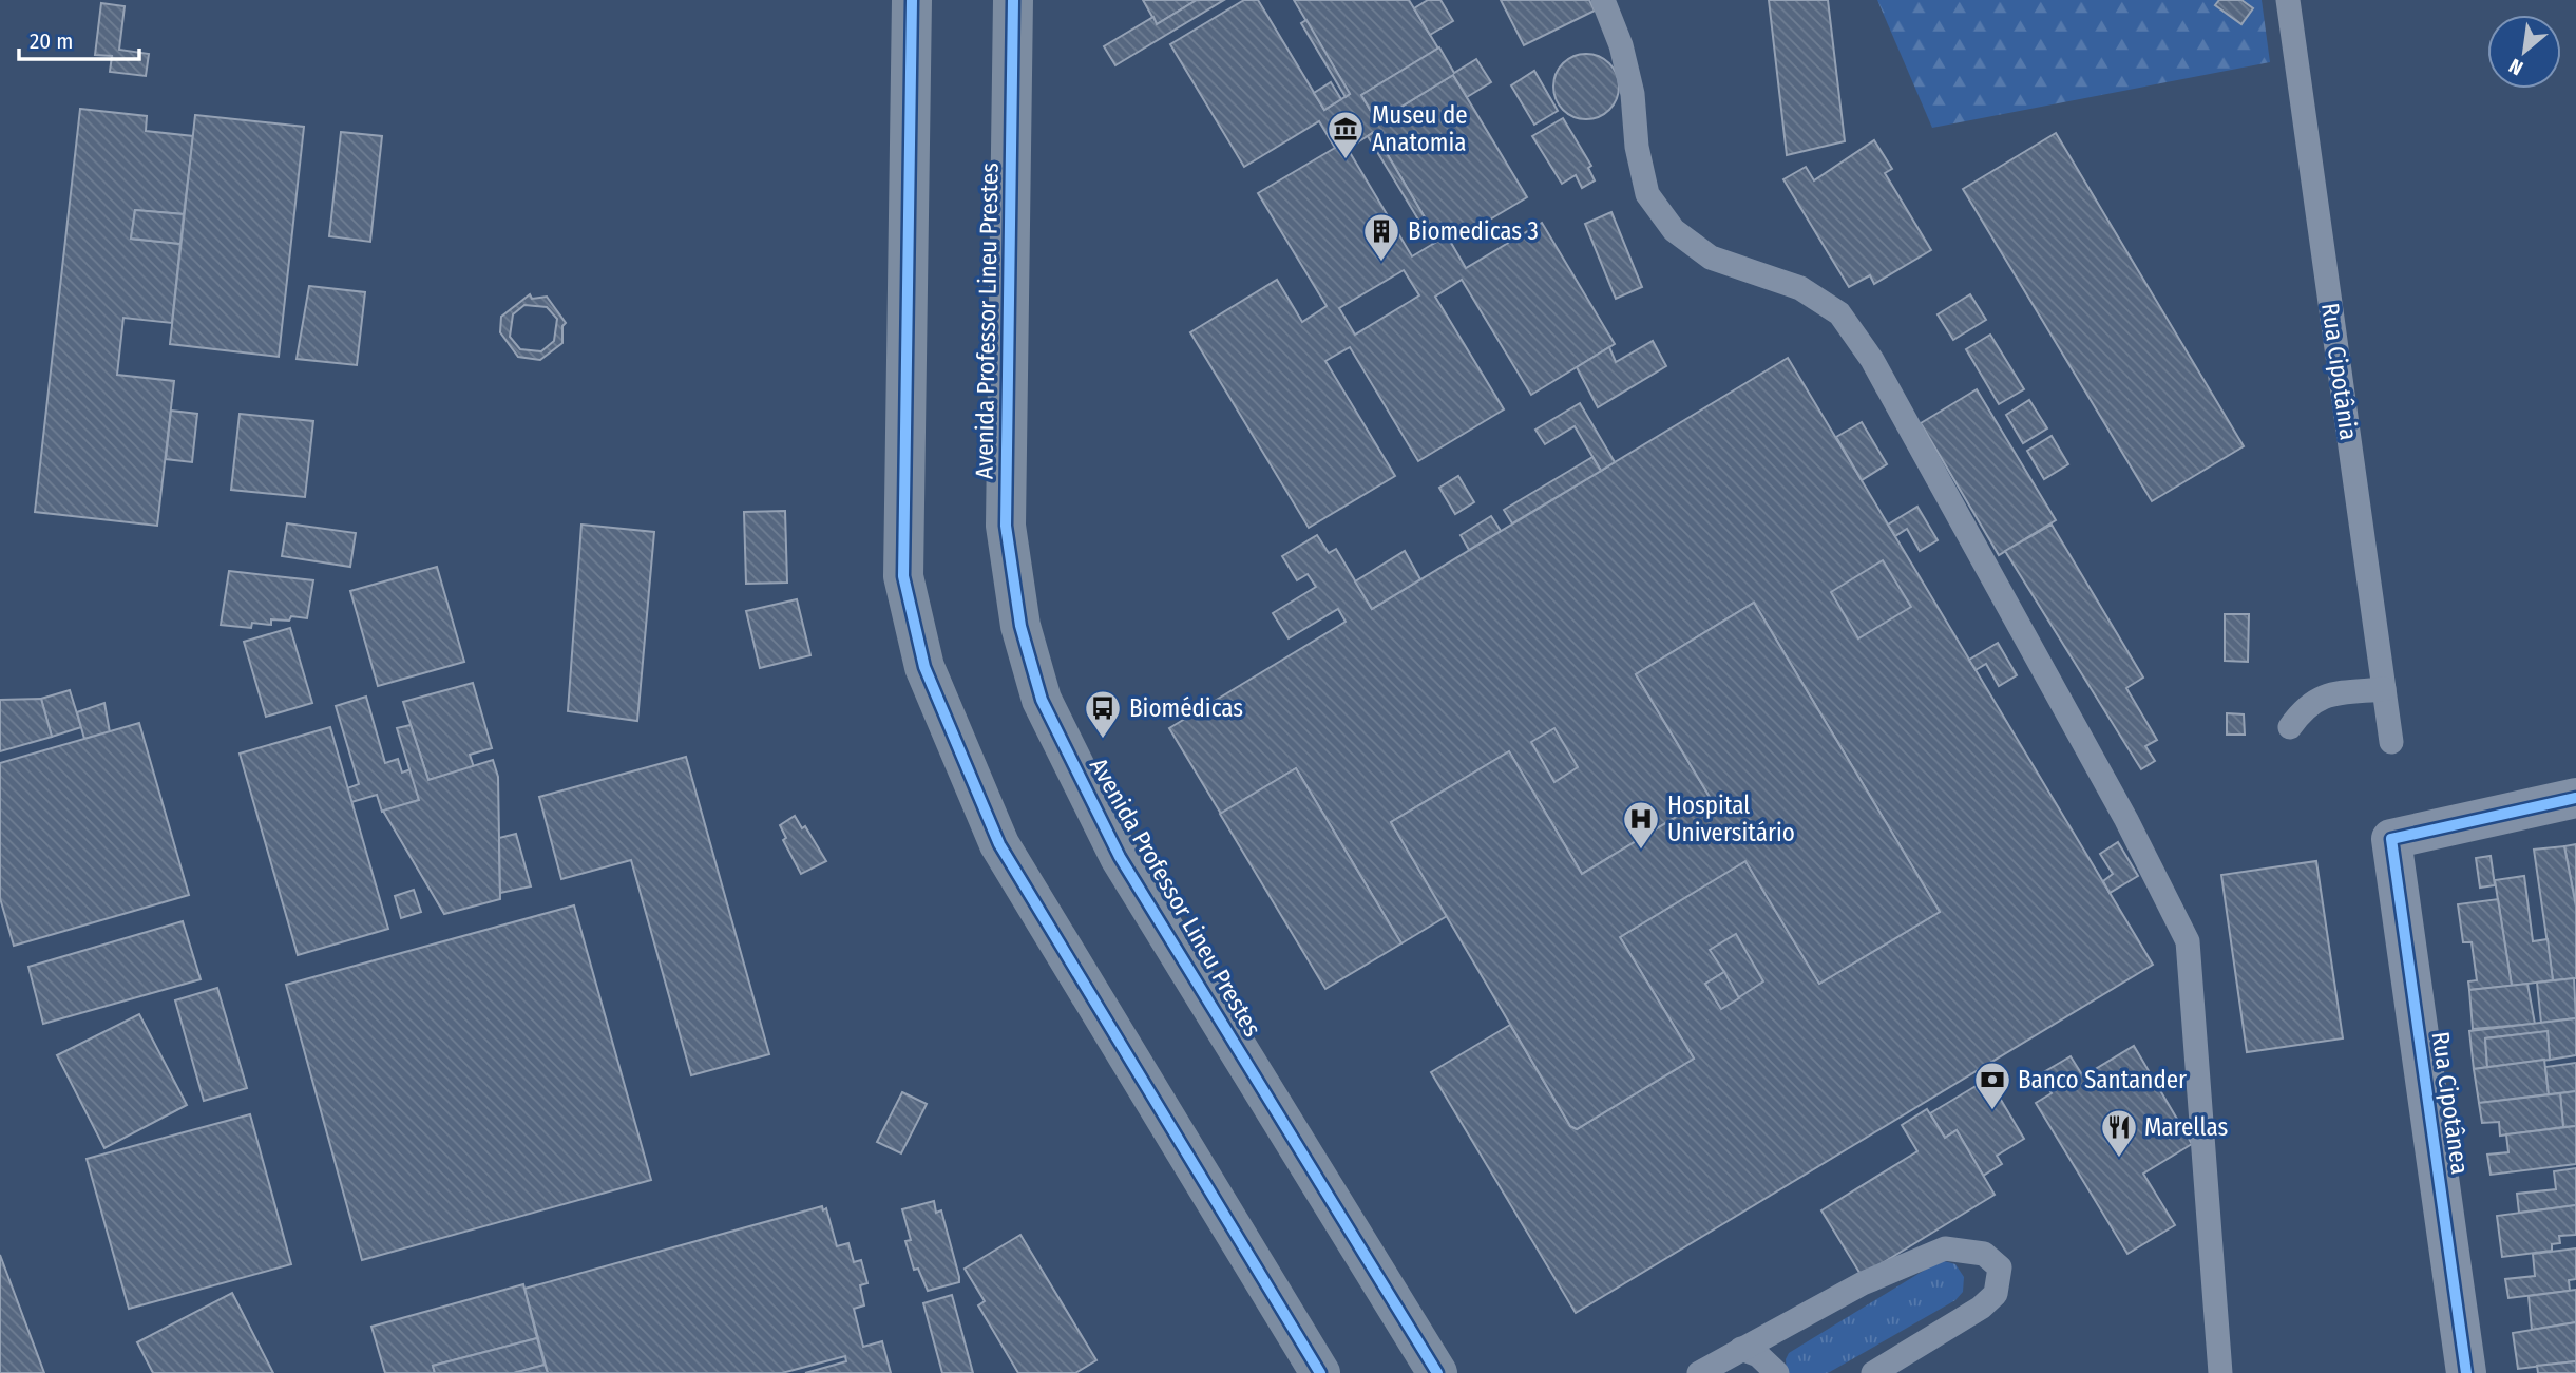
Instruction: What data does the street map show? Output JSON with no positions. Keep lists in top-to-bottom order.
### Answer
{
  "streets": {
    "street": ["Avenida Professor Lineu Prestes", "Rua Cipotânea"],
    "lane": ["Rua Cipotânia"]
  },
  "places": {
    "museum": ["Museu de Anatomia"],
    "building": ["Biomedicas 3"],
    "bus stop": ["Biomédicas"],
    "hospital": ["Hospital Universitário"],
    "bank": ["Banco Santander"],
    "restaurant": ["Marellas"]
  },
  "scale_bar": "20 m",
  "north": "bottom left"
}
